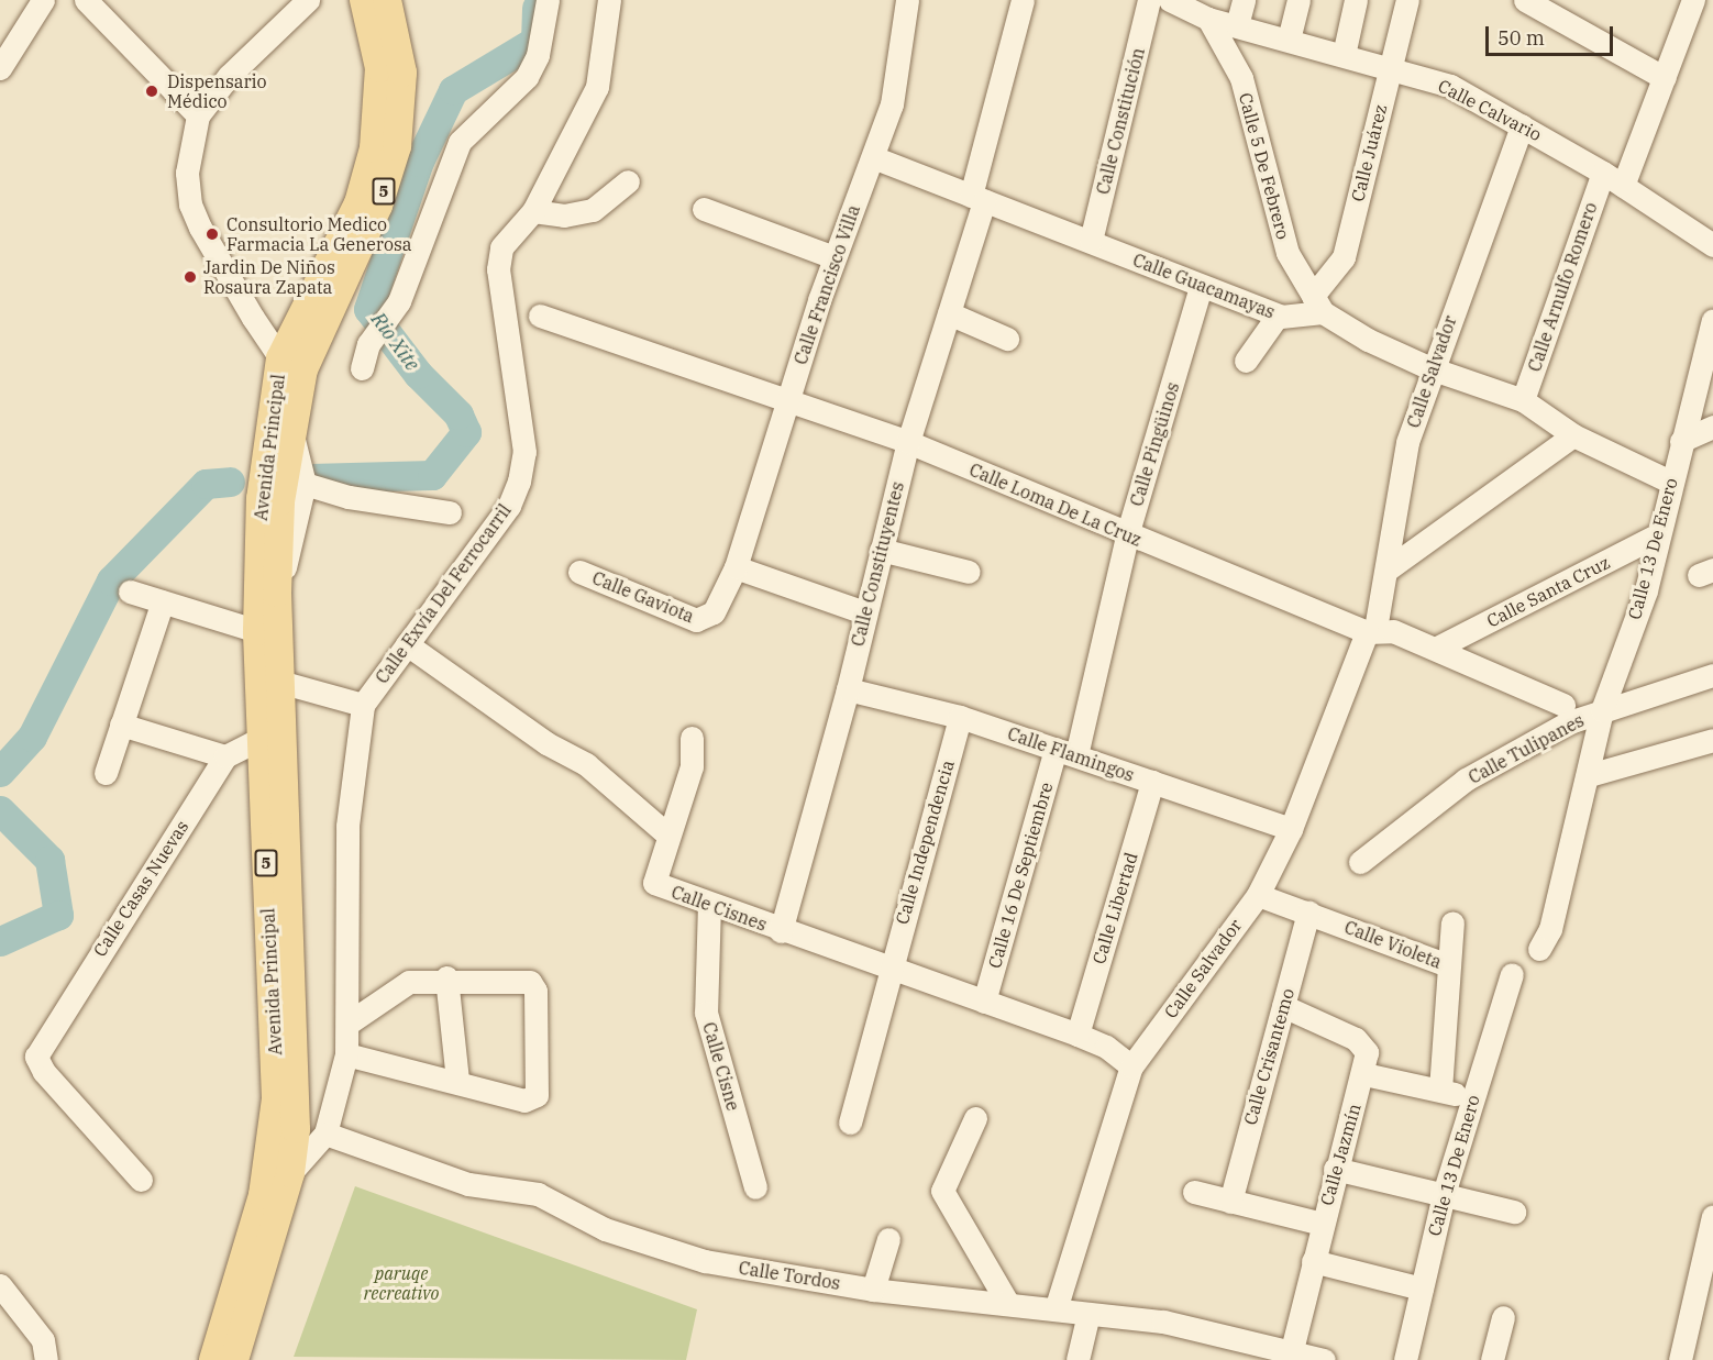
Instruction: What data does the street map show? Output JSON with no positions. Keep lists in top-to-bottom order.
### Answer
{
  "streets": {
    "main road": ["5", "Avenida Principal"],
    "street": [
      "Calle Calvario",
      "Calle Constitución",
      "Calle Juárez",
      "Calle 5 De Febrero",
      "Calle Francisco Villa",
      "Calle Guacamayas",
      "Calle Arnulfo Romero",
      "Calle Salvador",
      "Calle Pingüinos",
      "Calle Loma De La Cruz",
      "Calle 13 De Enero",
      "Calle Constituyentes",
      "Calle Santa Cruz",
      "Calle Exvía Del Ferrocarril",
      "Calle Gaviota",
      "Calle Tulipanes",
      "Calle Flamingos",
      "Calle Independencia",
      "Calle 16 De Septiembre",
      "Calle Casas Nuevas",
      "Calle Cisnes",
      "Calle Libertad",
      "Calle Violeta",
      "Calle Crisantemo",
      "Calle Cisne",
      "Calle Jazmín",
      "Calle Tordos"
    ]
  },
  "crossings": [
    ["Calle Calvario", "Calle Juárez"],
    ["Calle Calvario", "Calle 5 De Febrero"],
    ["Calle Calvario", "Calle Arnulfo Romero"],
    ["Calle Calvario", "Calle Salvador"],
    ["Calle Constitución", "Calle Guacamayas"],
    ["Calle Juárez", "Calle 5 De Febrero"],
    ["Calle Juárez", "Calle Guacamayas"],
    ["Calle 5 De Febrero", "Calle Guacamayas"],
    ["5", "Avenida Principal"],
    ["Calle Francisco Villa", "Calle Guacamayas"],
    ["Calle Francisco Villa", "Calle Loma De La Cruz"],
    ["Calle Francisco Villa", "Calle Gaviota"],
    ["Calle Guacamayas", "Calle Pingüinos"],
    ["Calle Guacamayas", "Calle Constituyentes"],
    ["Calle Salvador", "Calle Loma De La Cruz"],
    ["Calle Salvador", "Calle Flamingos"],
    ["Calle Salvador", "Calle Cisnes"],
    ["Calle Salvador", "Calle Violeta"],
    ["Calle Salvador", "Calle Tordos"],
    ["Calle Pingüinos", "Calle Loma De La Cruz"],
    ["Calle Pingüinos", "Calle Flamingos"],
    ["Calle Pingüinos", "Calle 16 De Septiembre"],
    ["Avenida Principal", "Calle Casas Nuevas"],
    ["Calle Loma De La Cruz", "Calle Constituyentes"],
    ["Calle Loma De La Cruz", "Calle Santa Cruz"],
    ["Calle 13 De Enero", "Calle Santa Cruz"],
    ["Calle 13 De Enero", "Calle Tulipanes"],
    ["Calle Constituyentes", "Calle Flamingos"],
    ["Calle Constituyentes", "Calle Cisnes"],
    ["Calle Exvía Del Ferrocarril", "Calle Tordos"],
    ["Calle Flamingos", "Calle Independencia"],
    ["Calle Flamingos", "Calle 16 De Septiembre"],
    ["Calle Flamingos", "Calle Libertad"],
    ["Calle Independencia", "Calle Cisnes"],
    ["Calle 16 De Septiembre", "Calle Cisnes"],
    ["Calle Cisnes", "Calle Libertad"],
    ["Calle Cisnes", "Calle Cisne"],
    ["Calle Violeta", "Calle Crisantemo"],
    ["Calle Crisantemo", "Calle Jazmín"],
    ["Calle Jazmín", "Calle Tordos"]
  ],
  "water": ["Rio Xite"],
  "parks": ["paruqe recreativo"],
  "places": ["Dispensario Médico", "Consultorio Medico Farmacia La Generosa", "Jardin De Niños Rosaura Zapata"],
  "scale_bar": "50 m"
}
